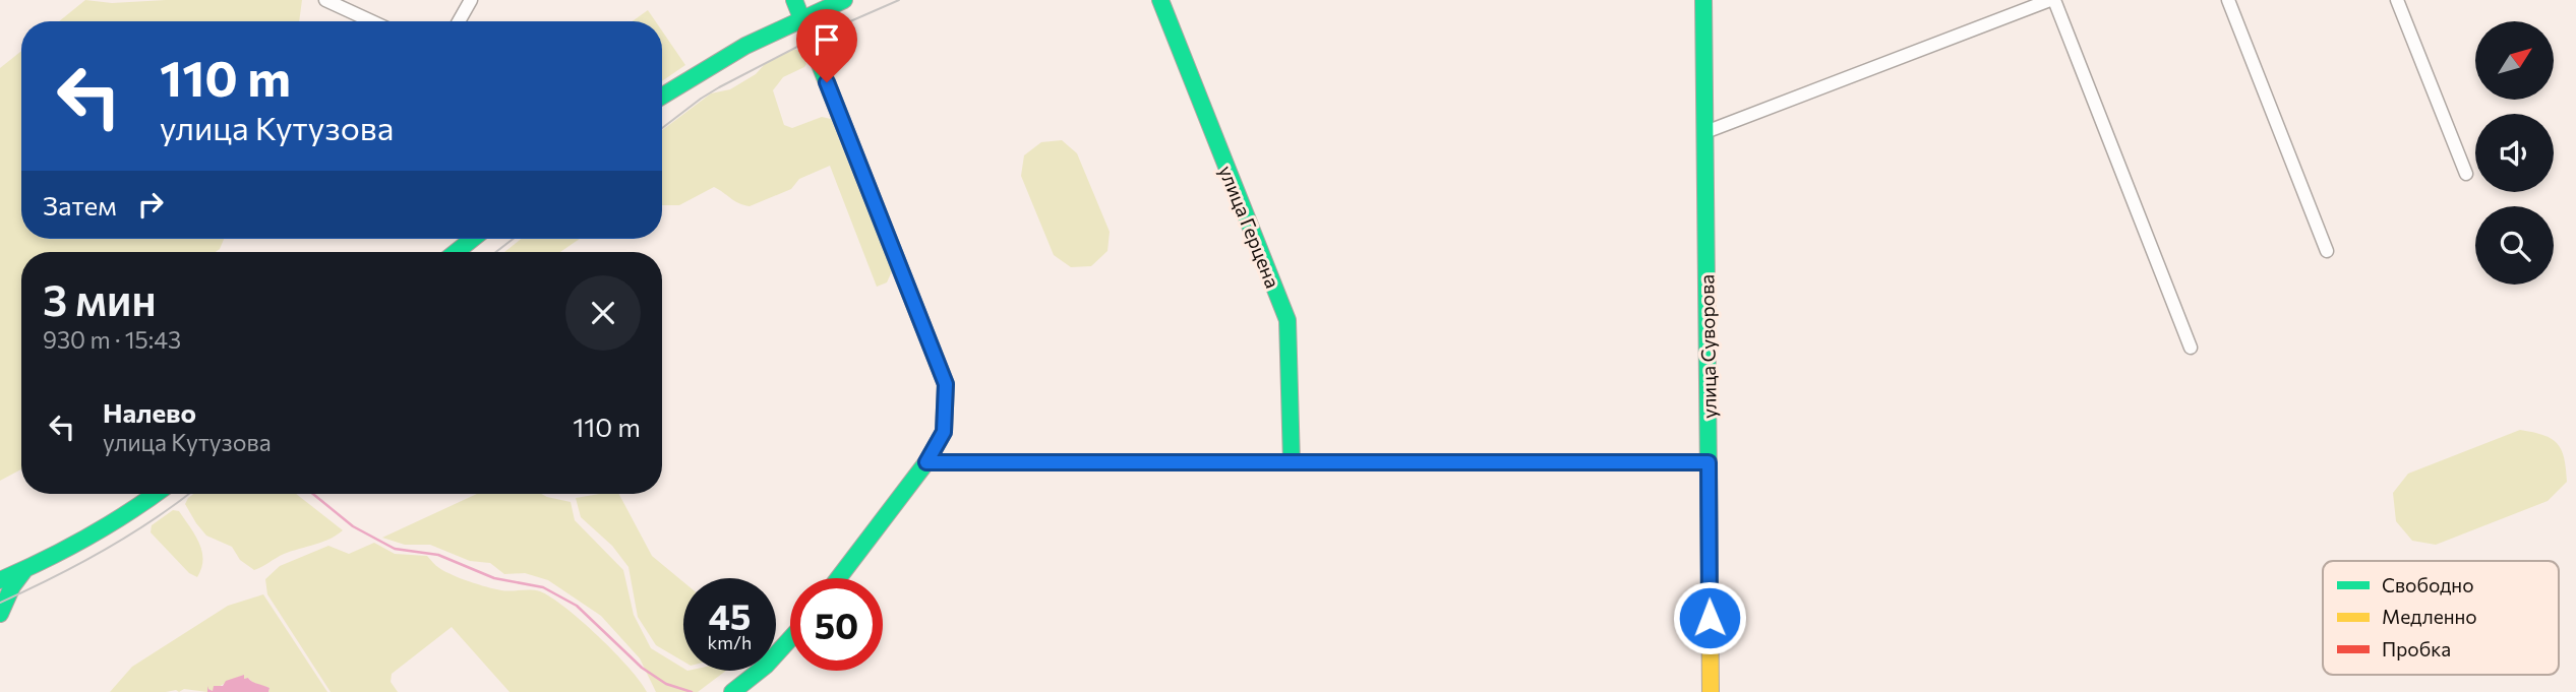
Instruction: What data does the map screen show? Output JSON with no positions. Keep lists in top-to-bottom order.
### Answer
{
  "streets": {
    "street": ["улица Герцена", "улица Суворова"]
  },
  "legend": ["Свободно", "Медленно", "Пробка"],
  "north": "top right",
  "page": {
    "turn": ["110 m", "улица Кутузова"],
    "then": "Затем",
    "heading": ["3 мин", "930 m · 15:43"],
    "list": [
      {
        "name": "Налево",
        "note": "улица Кутузова",
        "value": "110 m"
      }
    ],
    "speed": "45 km/h",
    "limit": "50"
  }
}
